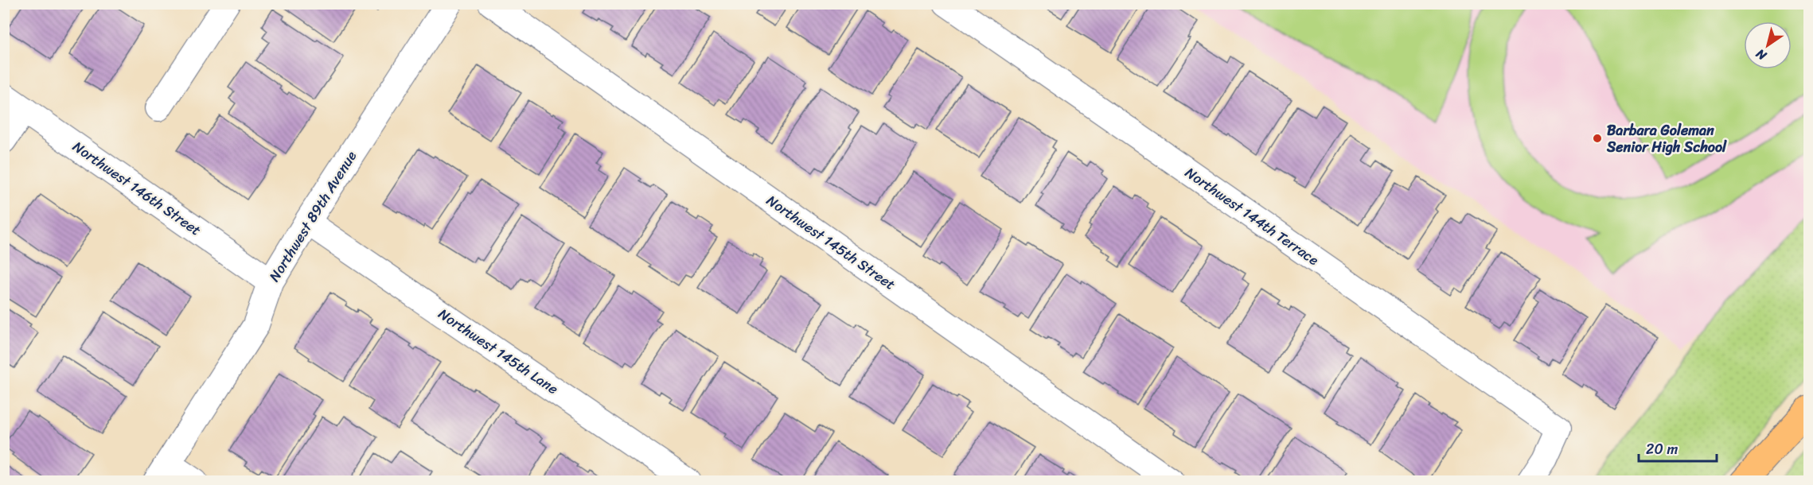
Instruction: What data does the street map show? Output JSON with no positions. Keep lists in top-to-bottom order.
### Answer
{
  "streets": {
    "street": [
      "Northwest 146th Street",
      "Northwest 89th Avenue",
      "Northwest 144th Terrace",
      "Northwest 145th Street",
      "Northwest 145th Lane"
    ]
  },
  "crossings": [
    ["Northwest 146th Street", "Northwest 89th Avenue"],
    ["Northwest 89th Avenue", "Northwest 145th Lane"]
  ],
  "places": ["Barbara Goleman Senior High School"],
  "scale_bar": "20 m",
  "north": "bottom left"
}
